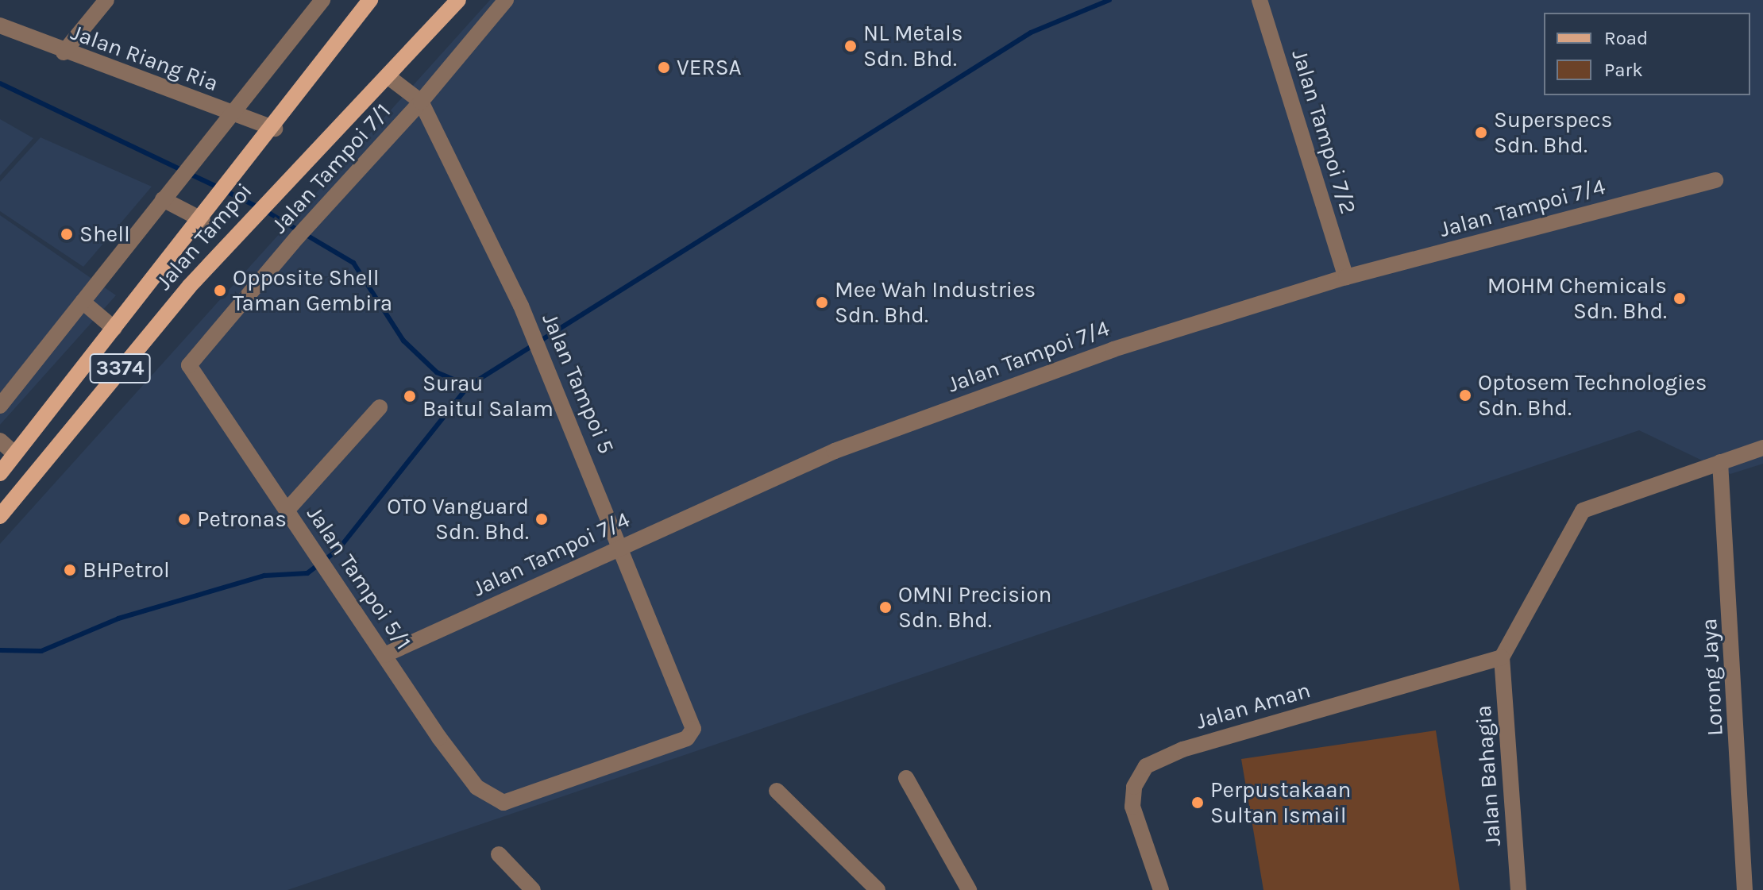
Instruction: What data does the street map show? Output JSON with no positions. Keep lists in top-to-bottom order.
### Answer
{
  "streets": {
    "main road": ["Jalan Tampoi", "3374"],
    "street": [
      "Jalan Riang Ria",
      "Jalan Tampoi 7/2",
      "Jalan Tampoi 7/1",
      "Jalan Tampoi 7/4",
      "Jalan Tampoi 5",
      "Jalan Tampoi 5/1",
      "Lorong Jaya",
      "Jalan Aman",
      "Jalan Bahagia"
    ]
  },
  "crossings": [
    ["Jalan Riang Ria", "Jalan Tampoi"],
    ["Jalan Tampoi 7/2", "Jalan Tampoi 7/4"],
    ["Jalan Tampoi 7/1", "Jalan Tampoi 5"],
    ["Jalan Tampoi 7/1", "Jalan Tampoi 5/1"],
    ["Jalan Tampoi 7/4", "Jalan Tampoi 5"],
    ["Jalan Tampoi 7/4", "Jalan Tampoi 5/1"],
    ["Jalan Tampoi", "Jalan Tampoi 5"],
    ["Jalan Tampoi 5", "Jalan Tampoi 5/1"],
    ["Jalan Aman", "Jalan Bahagia"]
  ],
  "places": [
    "NL Metals Sdn. Bhd.",
    "VERSA",
    "Superspecs Sdn. Bhd.",
    "Shell",
    "Opposite Shell Taman Gembira",
    "MOHM Chemicals Sdn. Bhd.",
    "Mee Wah Industries Sdn. Bhd.",
    "Optosem Technologies Sdn. Bhd.",
    "Surau Baitul Salam",
    "Petronas",
    "OTO Vanguard Sdn. Bhd.",
    "BHPetrol",
    "OMNI Precision Sdn. Bhd.",
    "Perpustakaan Sultan Ismail"
  ],
  "legend": ["Road", "Park"]
}
